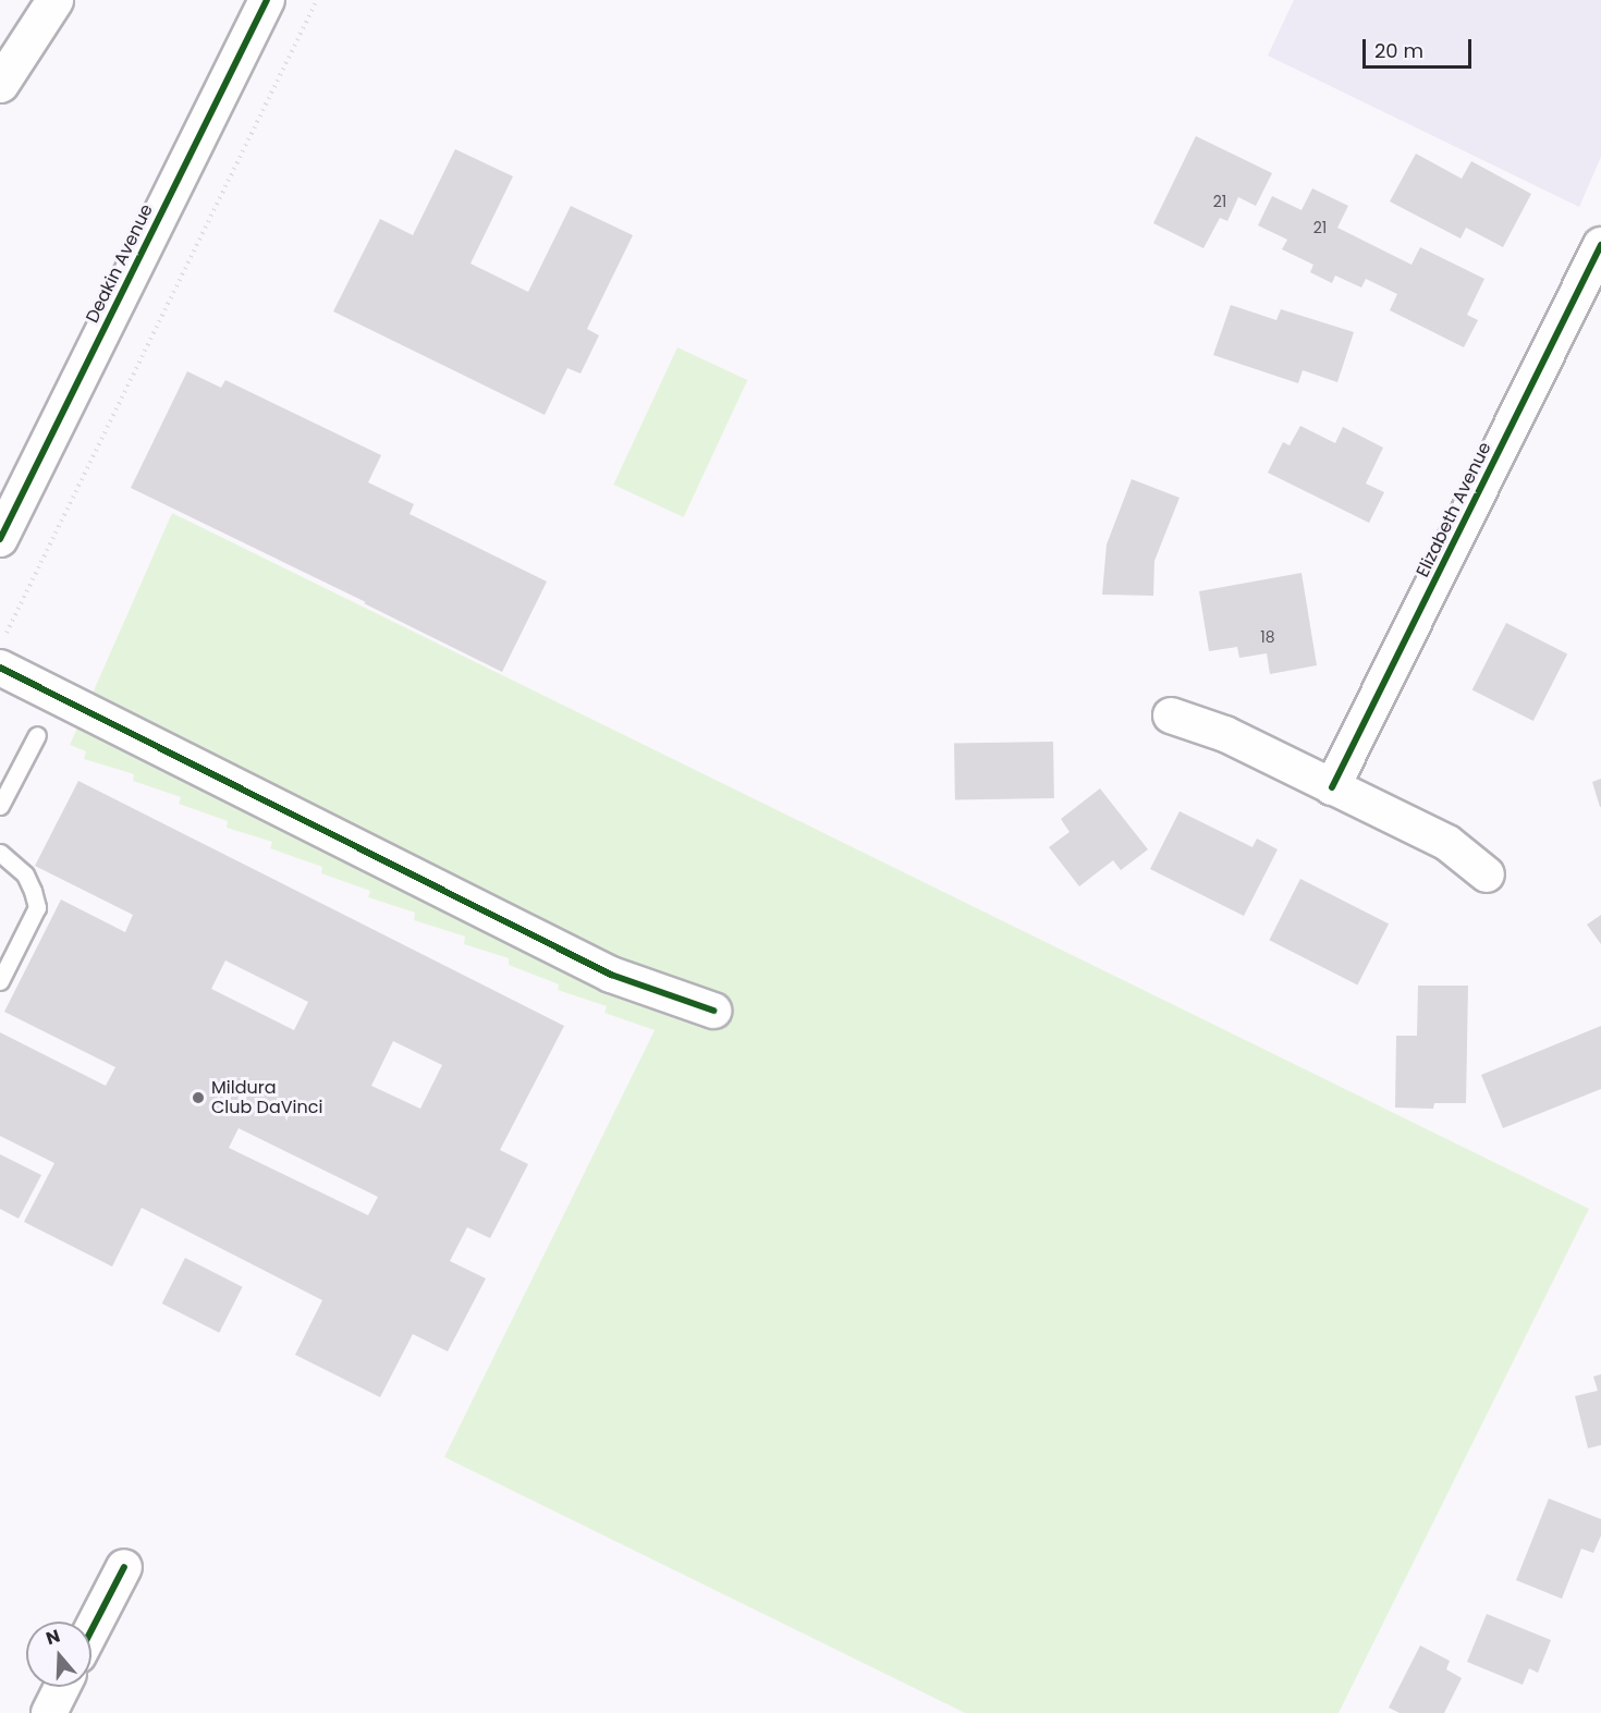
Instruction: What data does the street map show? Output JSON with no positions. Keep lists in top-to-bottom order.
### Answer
{
  "streets": {
    "street": ["Deakin Avenue", "Elizabeth Avenue"]
  },
  "places": ["Mildura Club DaVinci"],
  "house_numbers": ["21", "21", "18"],
  "scale_bar": "20 m",
  "north": "top"
}
